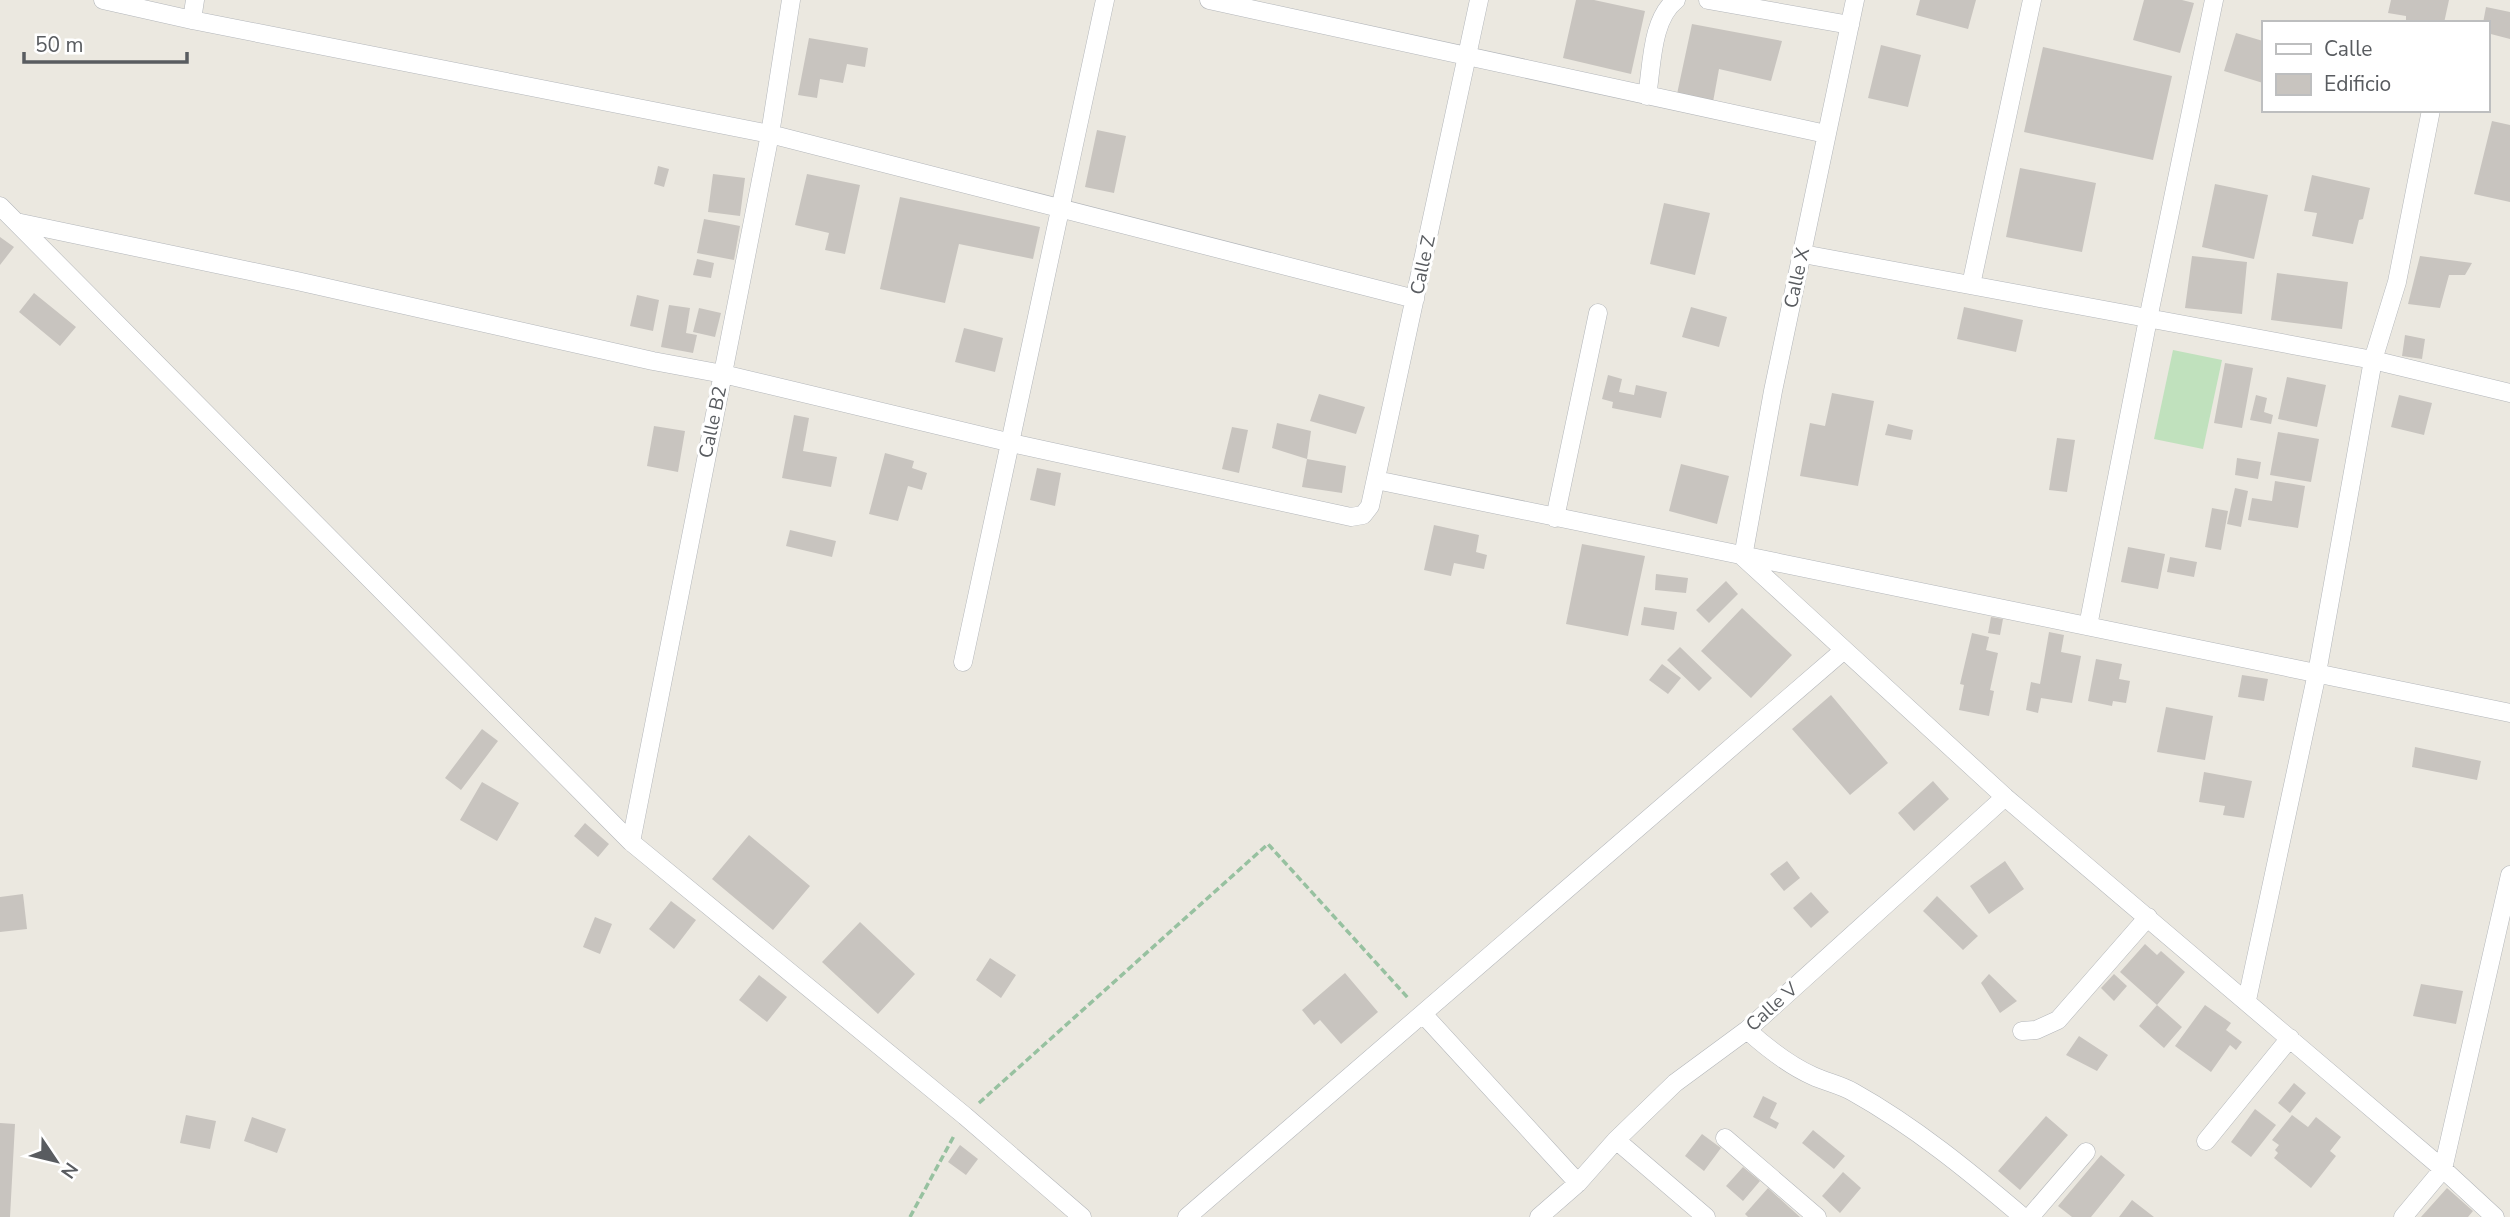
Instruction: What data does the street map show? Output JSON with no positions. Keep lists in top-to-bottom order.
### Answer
{
  "streets": {
    "street": [
      "Calle Z",
      "Calle X",
      "Calle B2",
      "Calle V"
    ]
  },
  "legend": ["Calle", "Edificio"],
  "scale_bar": "50 m",
  "north": "bottom right"
}
